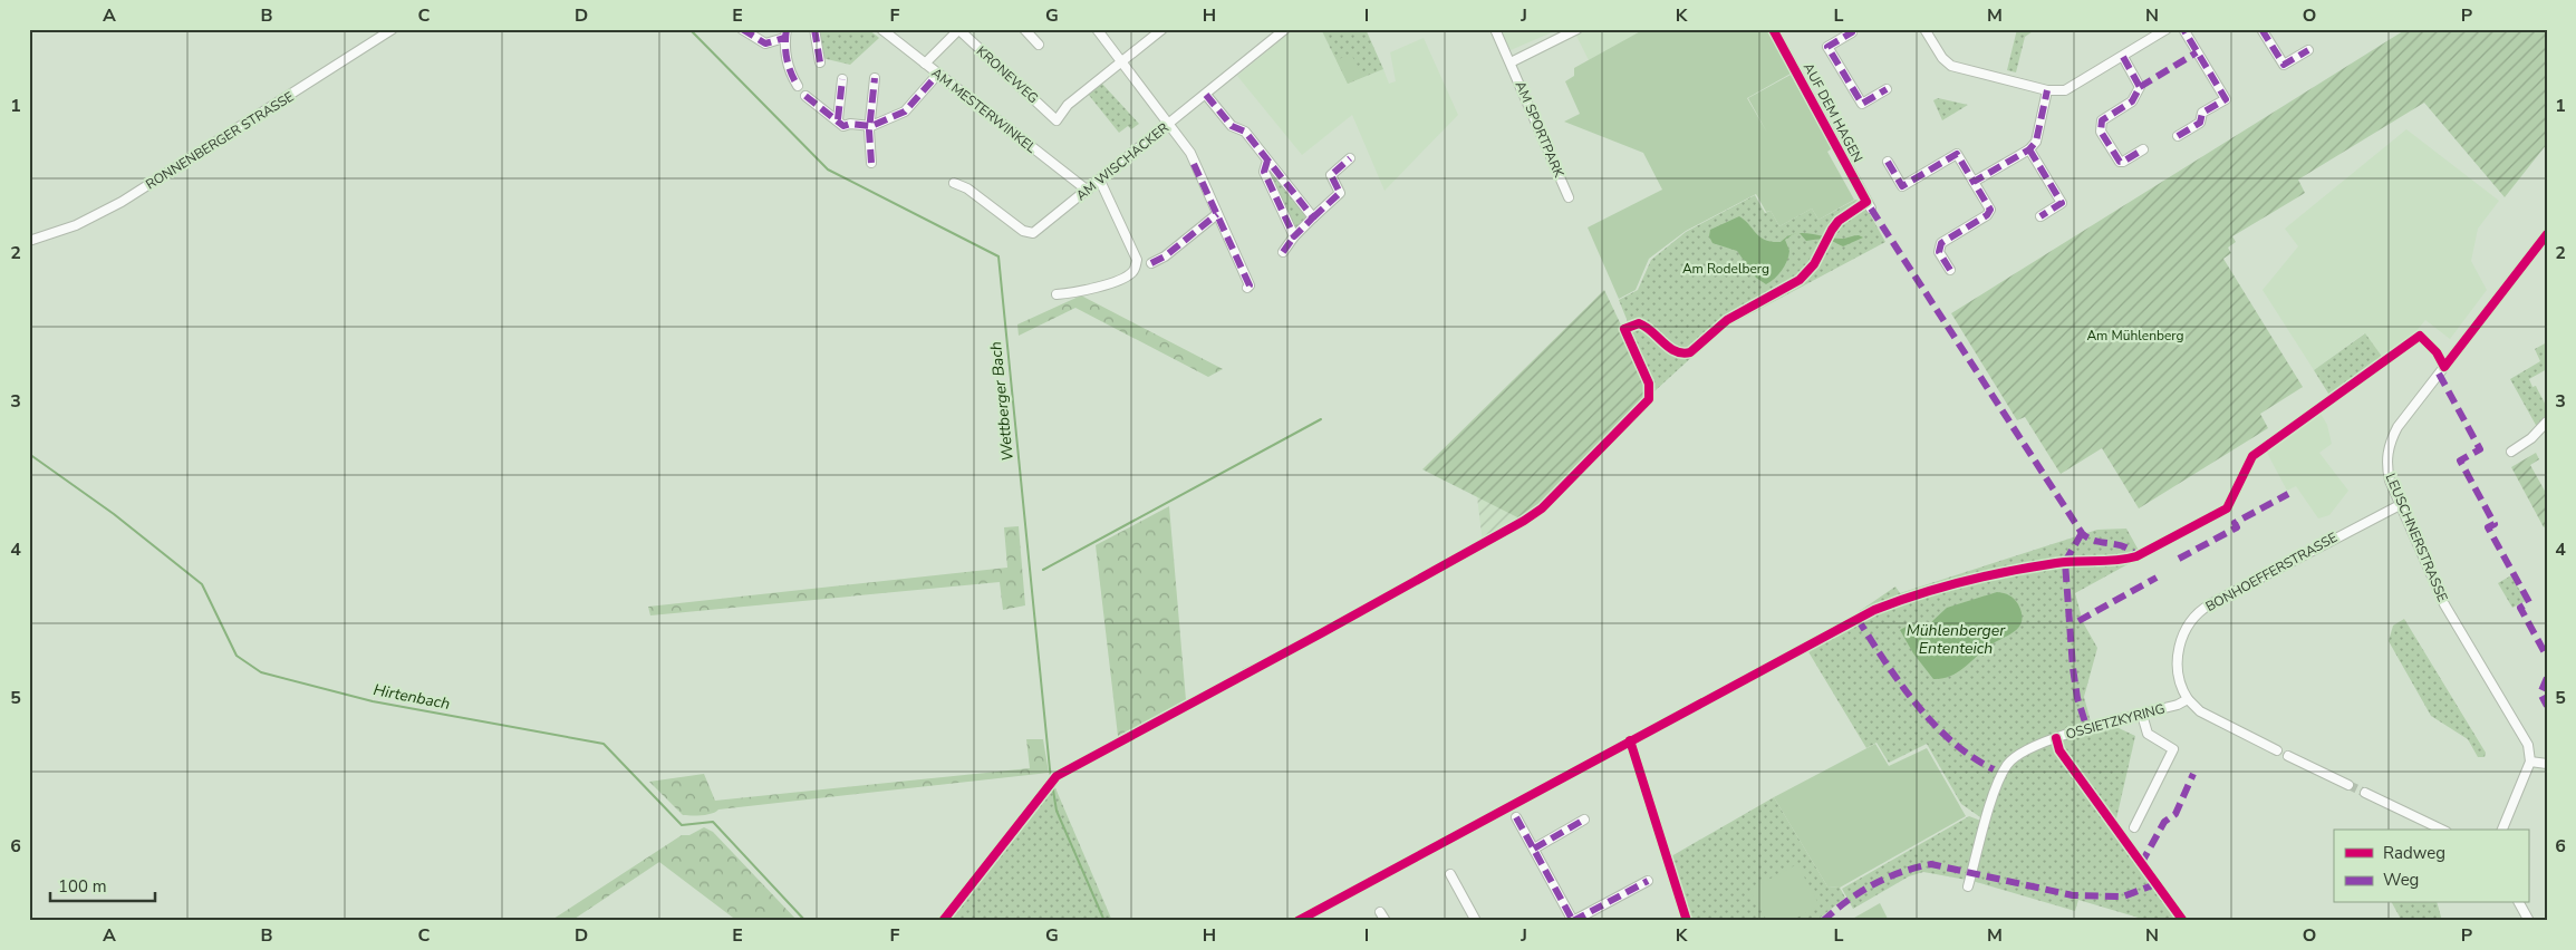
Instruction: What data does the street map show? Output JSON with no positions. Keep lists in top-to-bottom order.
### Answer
{
  "streets": {
    "street": [
      "KRONEWEG",
      "AM MESTERWINKEL",
      "AUF DEM HAGEN",
      "AM SPORTPARK",
      "RONNENBERGER STRASSE",
      "AM WISCHACKER",
      "LEUSCHNERSTRASSE",
      "BONHOEFFERSTRASSE",
      "OSSIETZKYRING"
    ]
  },
  "crossings": [
    ["AM MESTERWINKEL", "AM WISCHACKER"],
    ["LEUSCHNERSTRASSE", "BONHOEFFERSTRASSE"],
    ["BONHOEFFERSTRASSE", "OSSIETZKYRING"]
  ],
  "water": ["Wettberger Bach", "Mühlenberger Ententeich", "Hirtenbach"],
  "parks": ["Am Rodelberg", "Am Mühlenberg"],
  "legend": ["Radweg", "Weg"],
  "scale_bar": "100 m",
  "grid": {
    "columns": [
      "A",
      "B",
      "C",
      "D",
      "E",
      "F",
      "G",
      "H",
      "I",
      "J",
      "K",
      "L",
      "M",
      "N",
      "O",
      "P"
    ],
    "rows": [
      "1",
      "2",
      "3",
      "4",
      "5",
      "6"
    ]
  }
}
